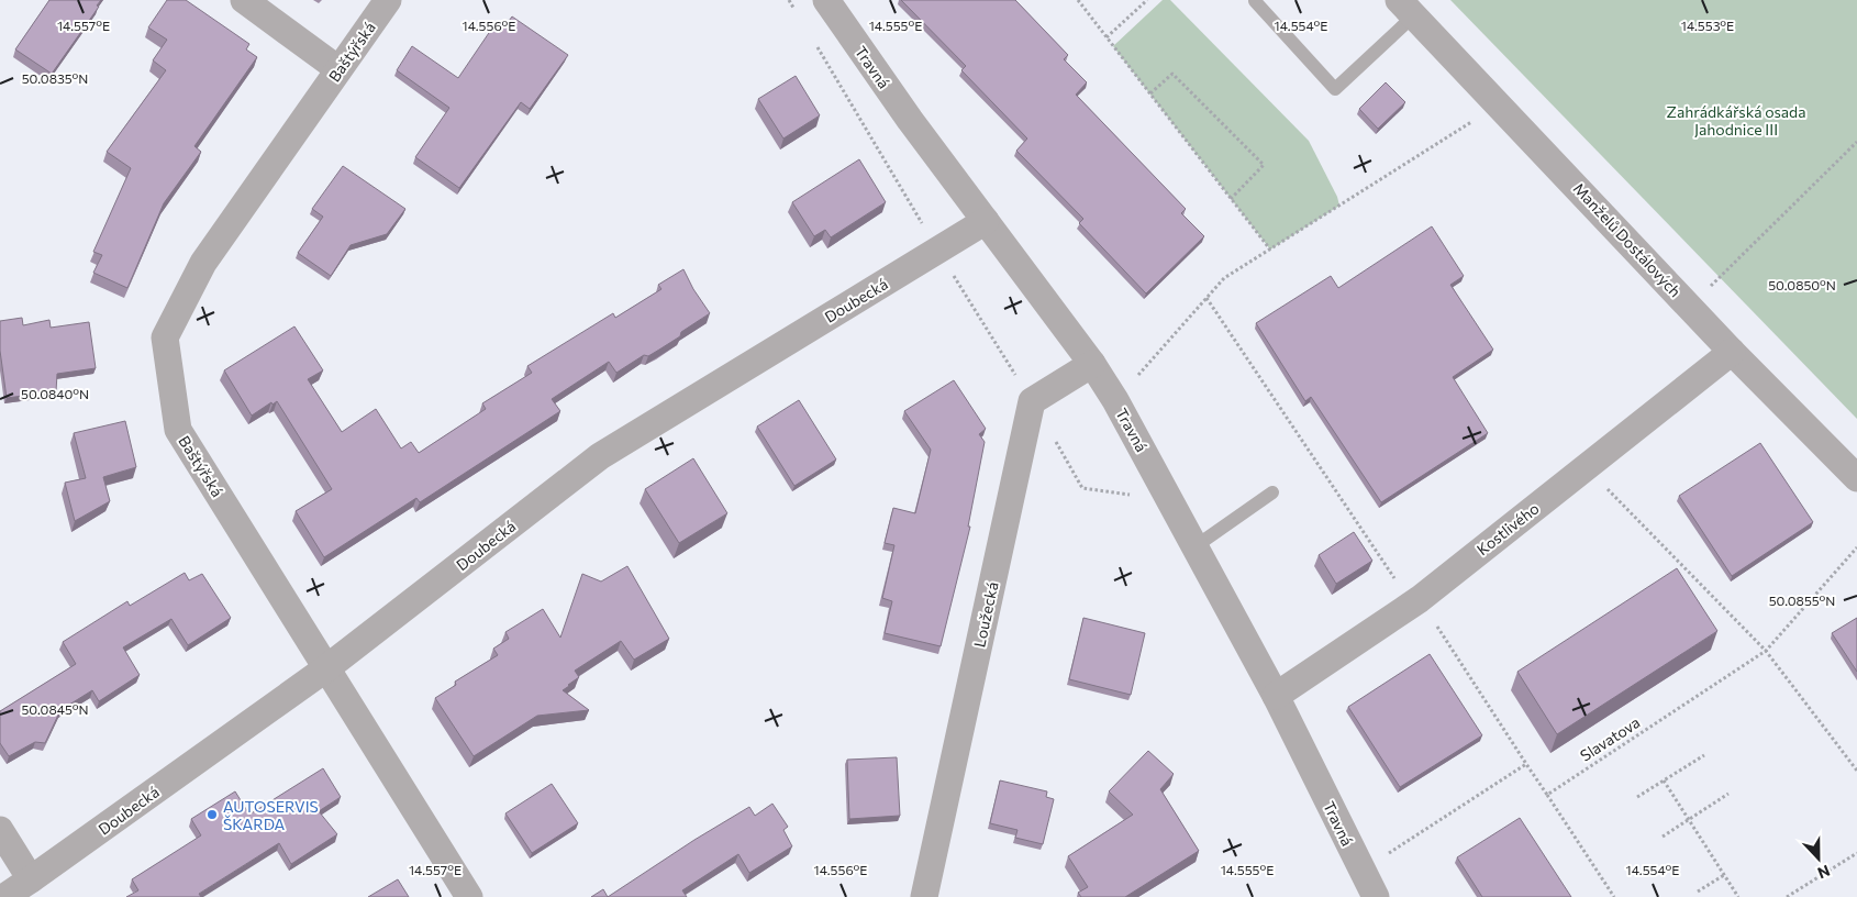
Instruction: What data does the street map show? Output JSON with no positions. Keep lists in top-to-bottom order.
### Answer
{
  "streets": {
    "street": [
      "Baštýřská",
      "Travná",
      "Manželů Dostálových",
      "Doubecká",
      "Kostlivého",
      "Loužecká"
    ],
    "path": ["Slavatova"]
  },
  "crossings": [
    ["Baštýřská", "Doubecká"],
    ["Travná", "Doubecká"],
    ["Travná", "Kostlivého"],
    ["Manželů Dostálových", "Kostlivého"]
  ],
  "parks": ["Zahrádkářská osada Jahodnice III"],
  "places": ["AUTOSERVIS ŠKARDA"],
  "north": "bottom",
  "coordinates": [
    "14.557°E",
    "14.556°E",
    "14.555°E",
    "14.554°E",
    "14.553°E",
    "50.0835°N",
    "50.0850°N",
    "50.0840°N",
    "50.0855°N",
    "50.0845°N"
  ]
}
